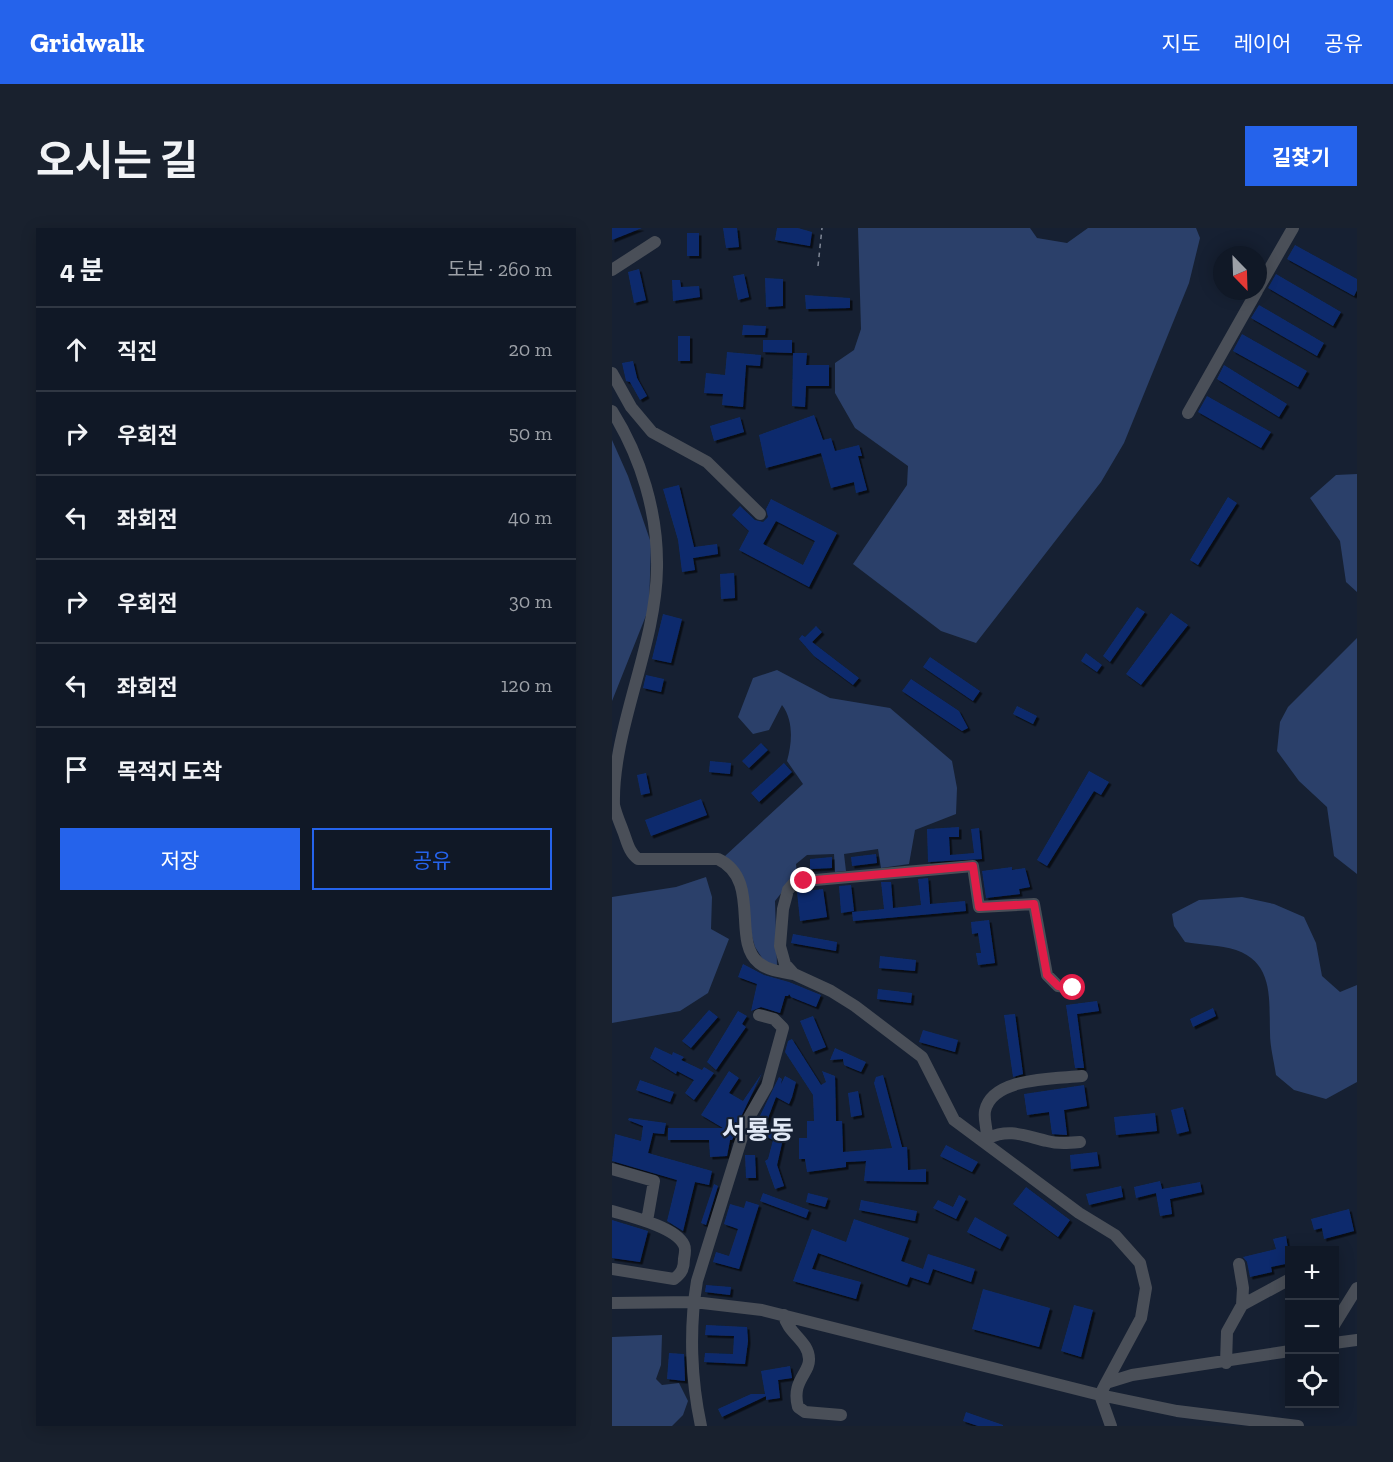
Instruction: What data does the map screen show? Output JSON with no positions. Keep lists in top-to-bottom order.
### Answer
{
  "districts": ["서룡동"],
  "north": "bottom right",
  "page": {
    "header": "Gridwalk",
    "nav": ["지도", "레이어", "공유"],
    "title": "오시는 길",
    "buttons": [
      "길찾기",
      ["저장", "공유"]
    ],
    "heading": ["4 분", "도보 · 260 m"],
    "list": [
      ["직진", "20 m"],
      ["우회전", "50 m"],
      ["좌회전", "40 m"],
      ["우회전", "30 m"],
      ["좌회전", "120 m"],
      "목적지 도착"
    ],
    "map_buttons": ["+", "−"]
  }
}
